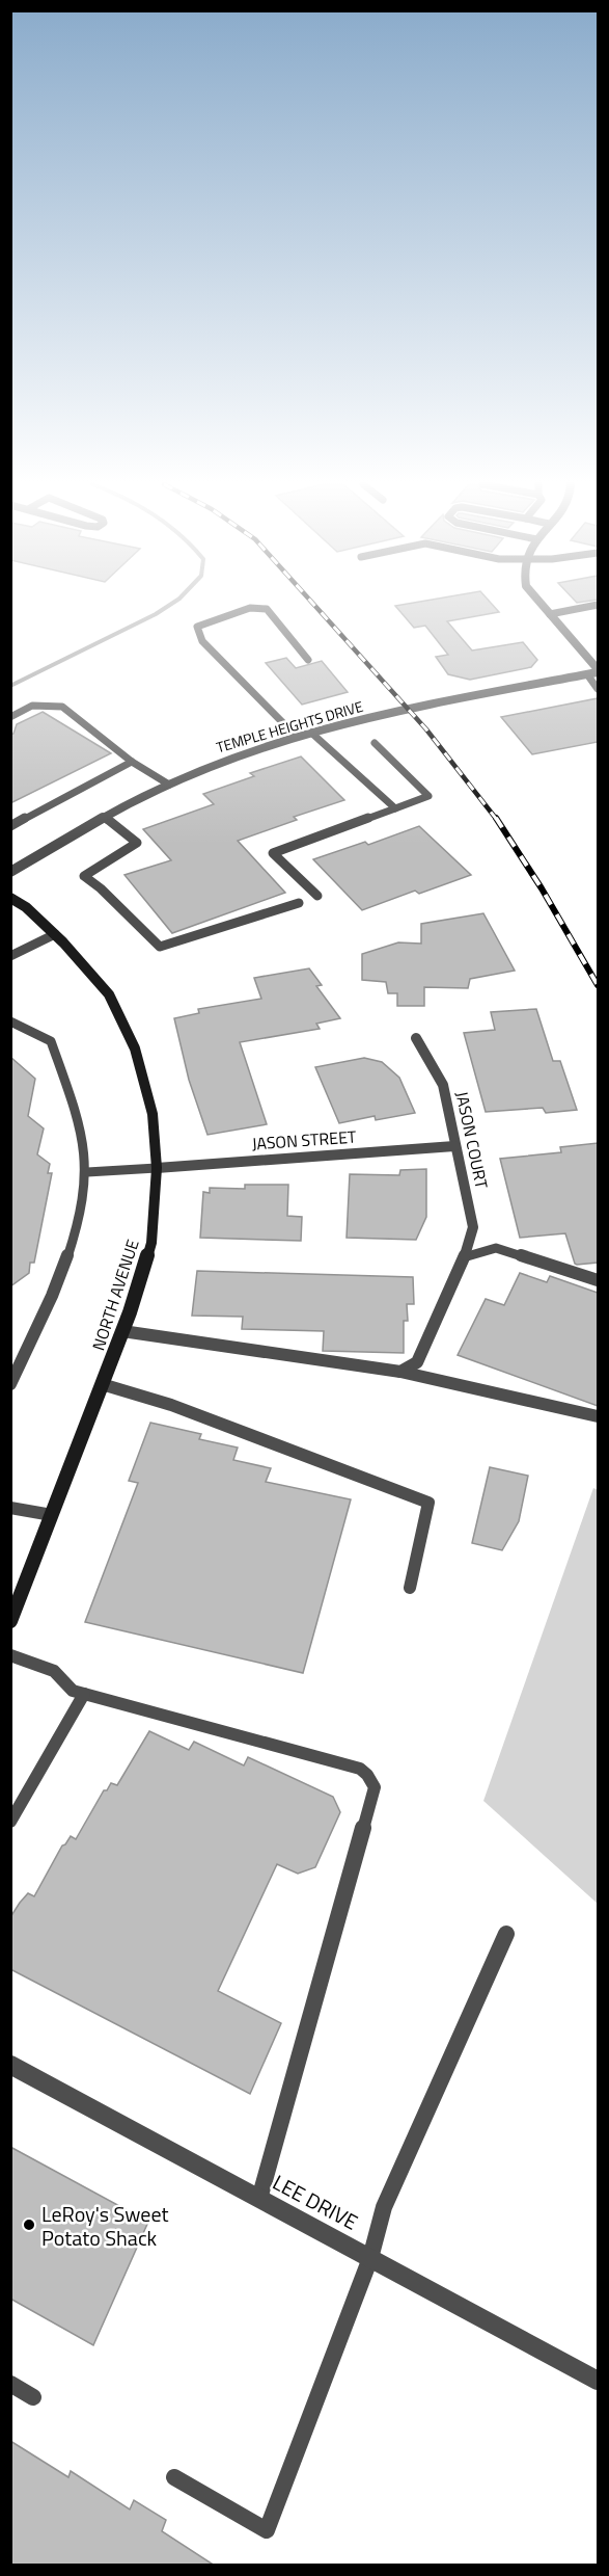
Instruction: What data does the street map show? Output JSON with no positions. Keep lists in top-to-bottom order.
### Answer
{
  "streets": {
    "main road": ["NORTH AVENUE"],
    "street": [
      "TEMPLE HEIGHTS DRIVE",
      "JASON STREET",
      "JASON COURT",
      "LEE DRIVE"
    ]
  },
  "crossings": [
    ["JASON STREET", "JASON COURT"],
    ["JASON STREET", "NORTH AVENUE"]
  ],
  "places": ["LeRoy's Sweet Potato Shack"]
}
